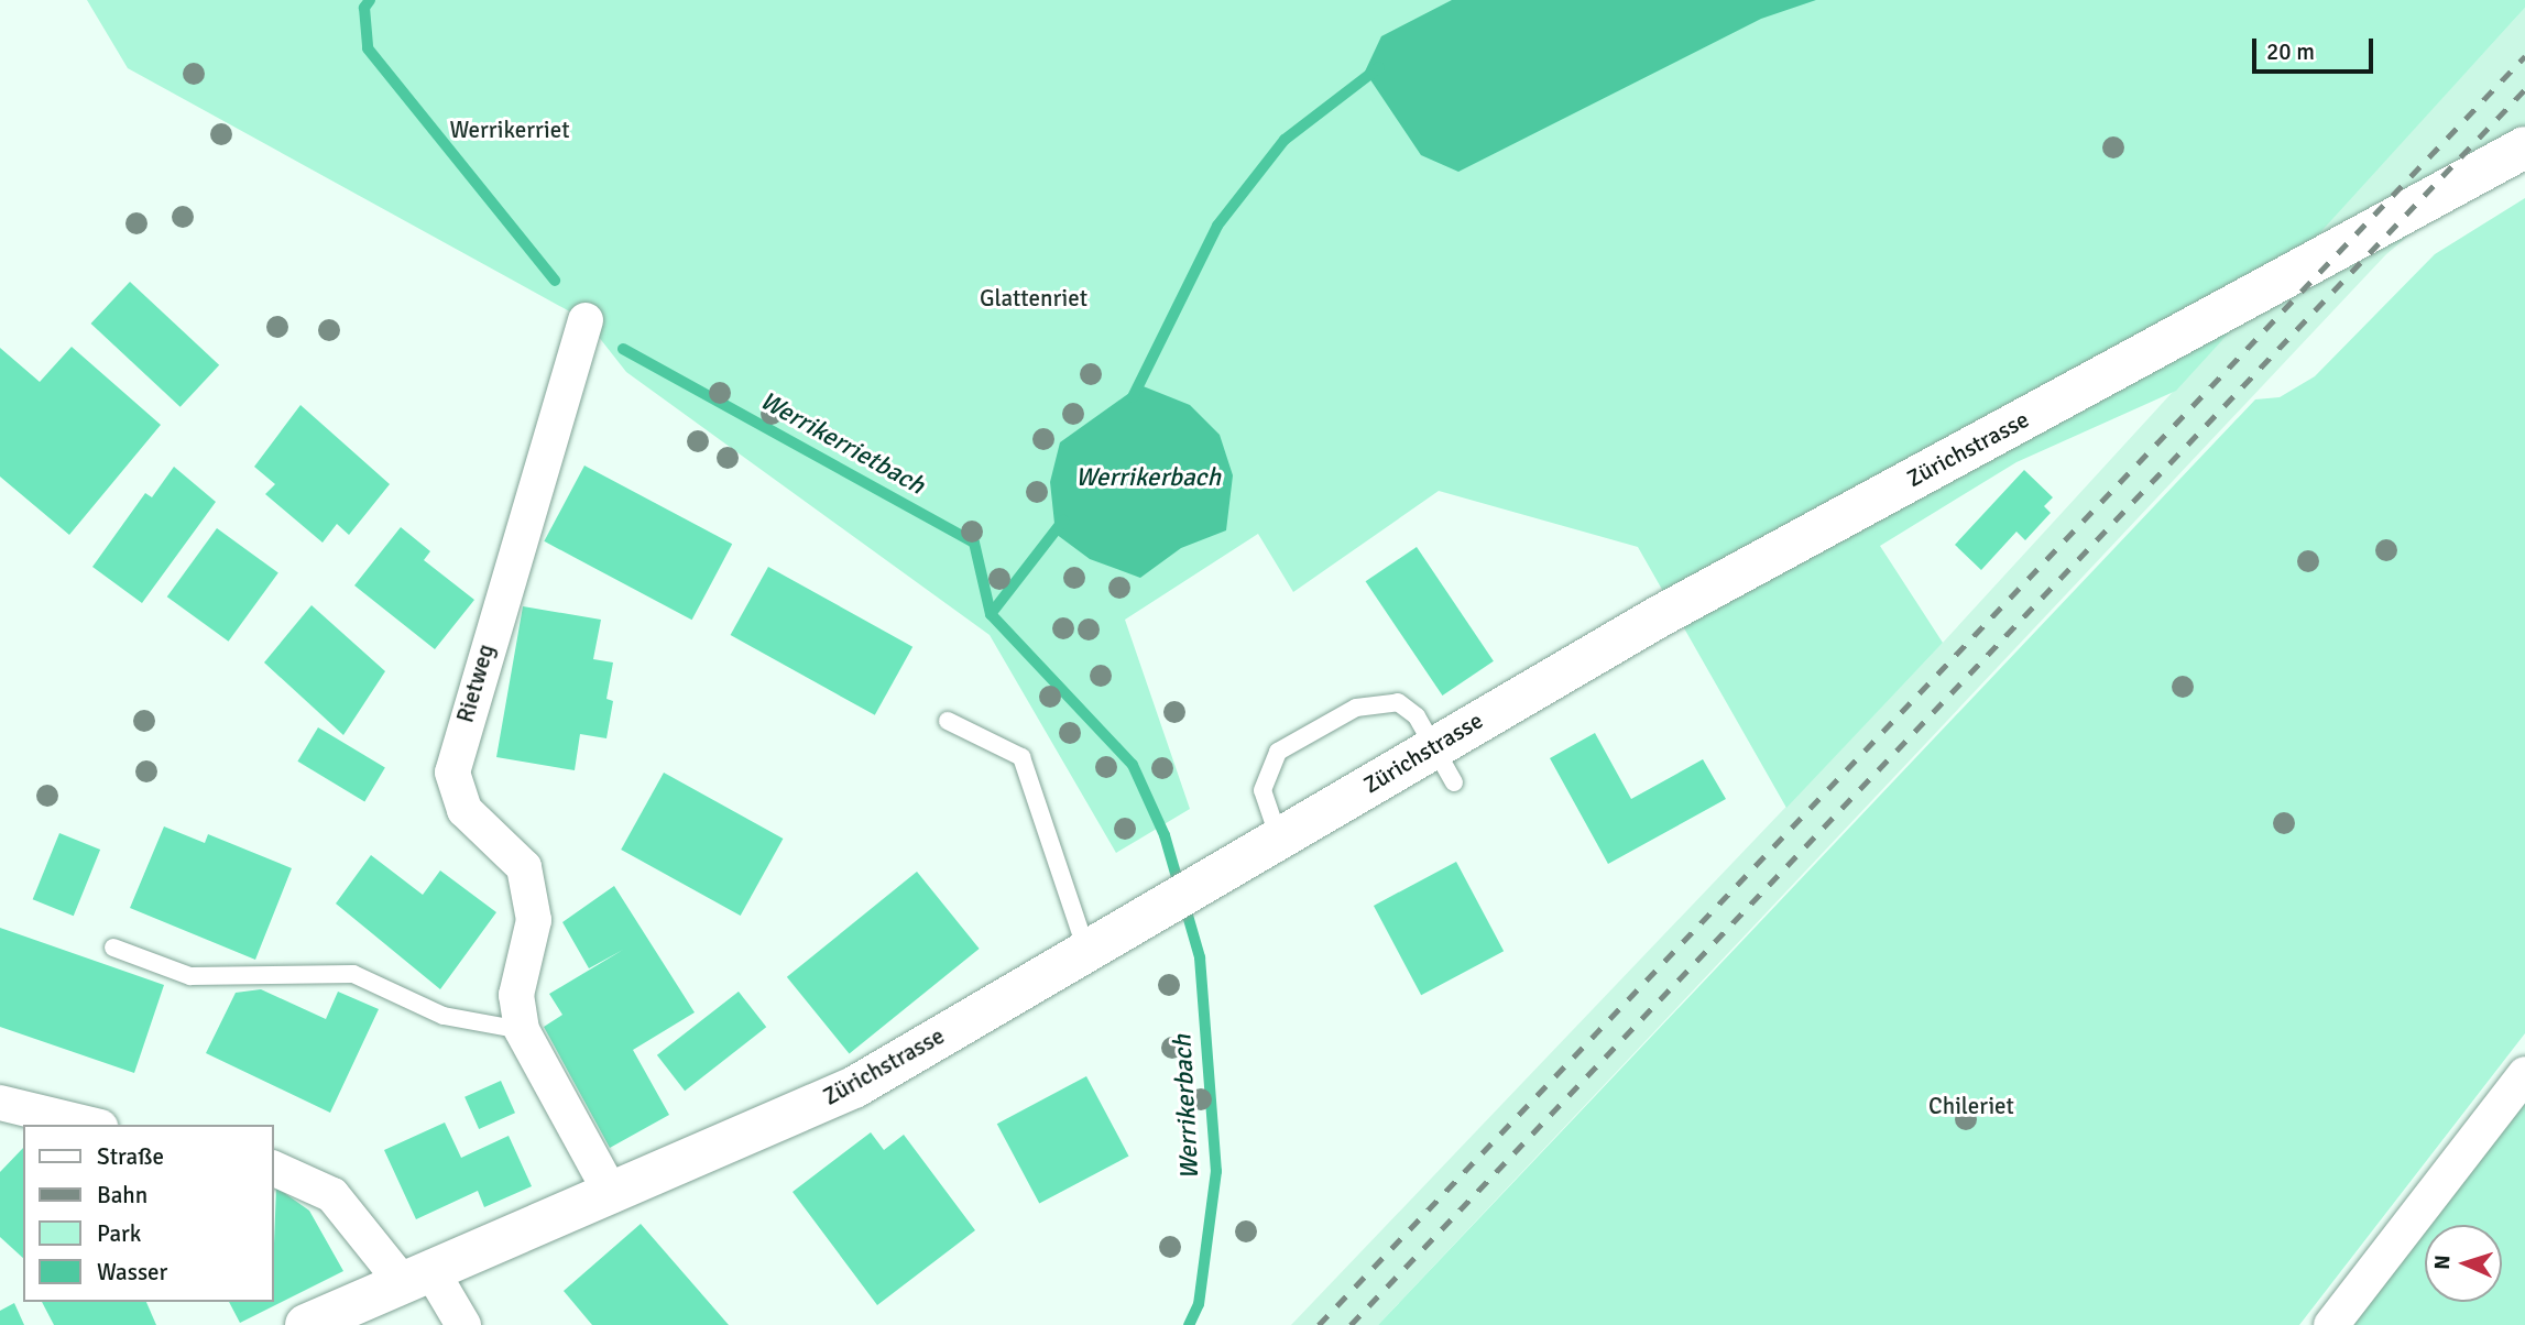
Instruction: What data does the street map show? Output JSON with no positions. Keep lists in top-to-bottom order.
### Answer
{
  "streets": {
    "main road": ["Zürichstrasse"],
    "street": ["Rietweg"]
  },
  "crossings": [
    ["Zürichstrasse", "Rietweg"]
  ],
  "water": ["Werrikerrietbach", "Werrikerbach"],
  "parks": ["Werrikerriet", "Glattenriet", "Chileriet"],
  "legend": [
    "Straße",
    "Bahn",
    "Park",
    "Wasser"
  ],
  "scale_bar": "20 m",
  "north": "left"
}
